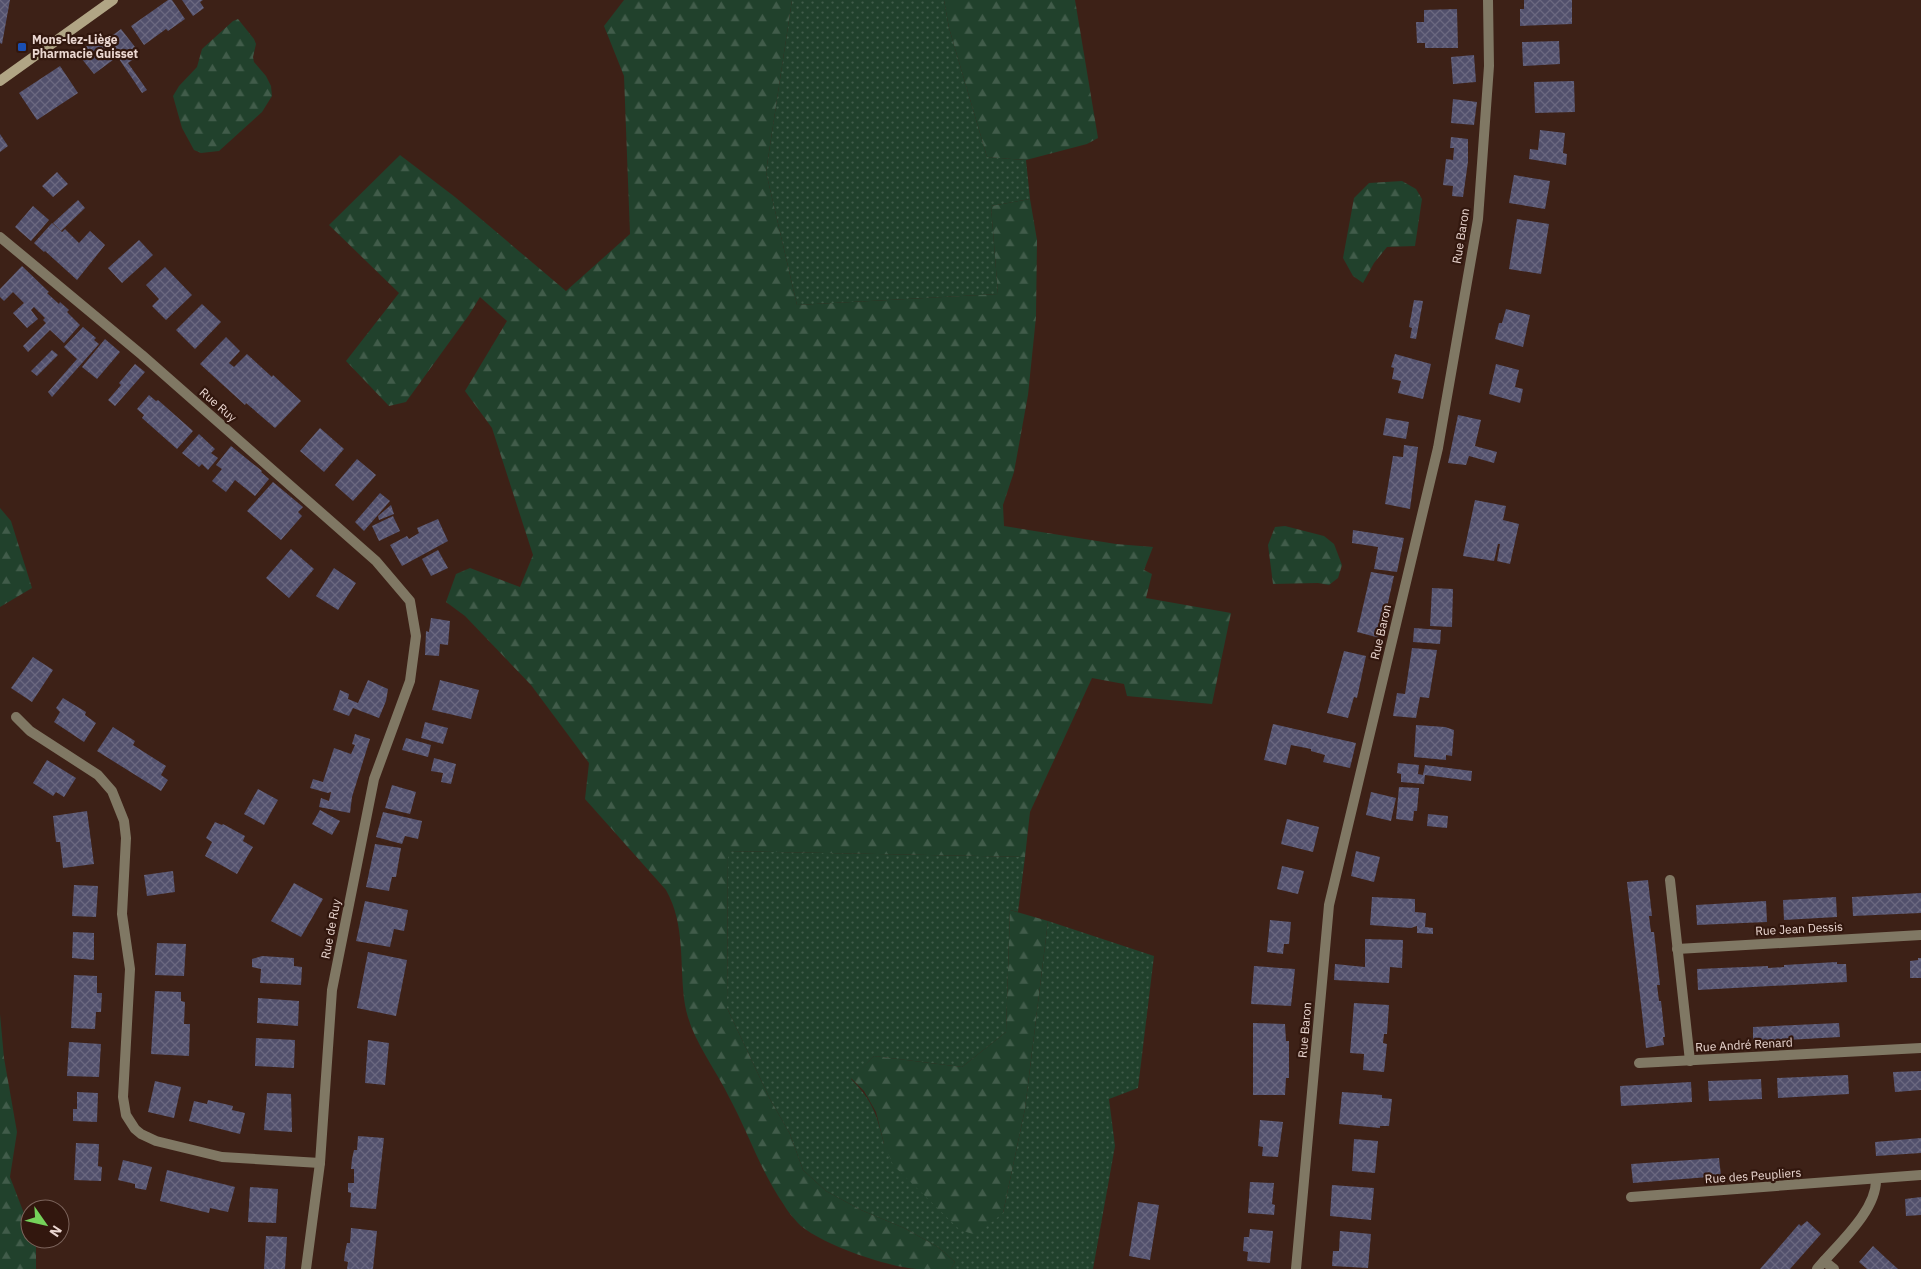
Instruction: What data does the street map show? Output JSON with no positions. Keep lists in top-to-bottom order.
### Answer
{
  "streets": {
    "street": [
      "Rue Baron",
      "Rue Ruy",
      "Rue de Ruy",
      "Rue Jean Dessis",
      "Rue André Renard",
      "Rue des Peupliers"
    ]
  },
  "crossings": [
    ["Rue Ruy", "Rue de Ruy"],
    ["Rue Jean Dessis", "Rue André Renard"]
  ],
  "places": {
    "transit": ["Mons-lez-Liège Pharmacie Guisset"]
  },
  "north": "bottom right"
}
